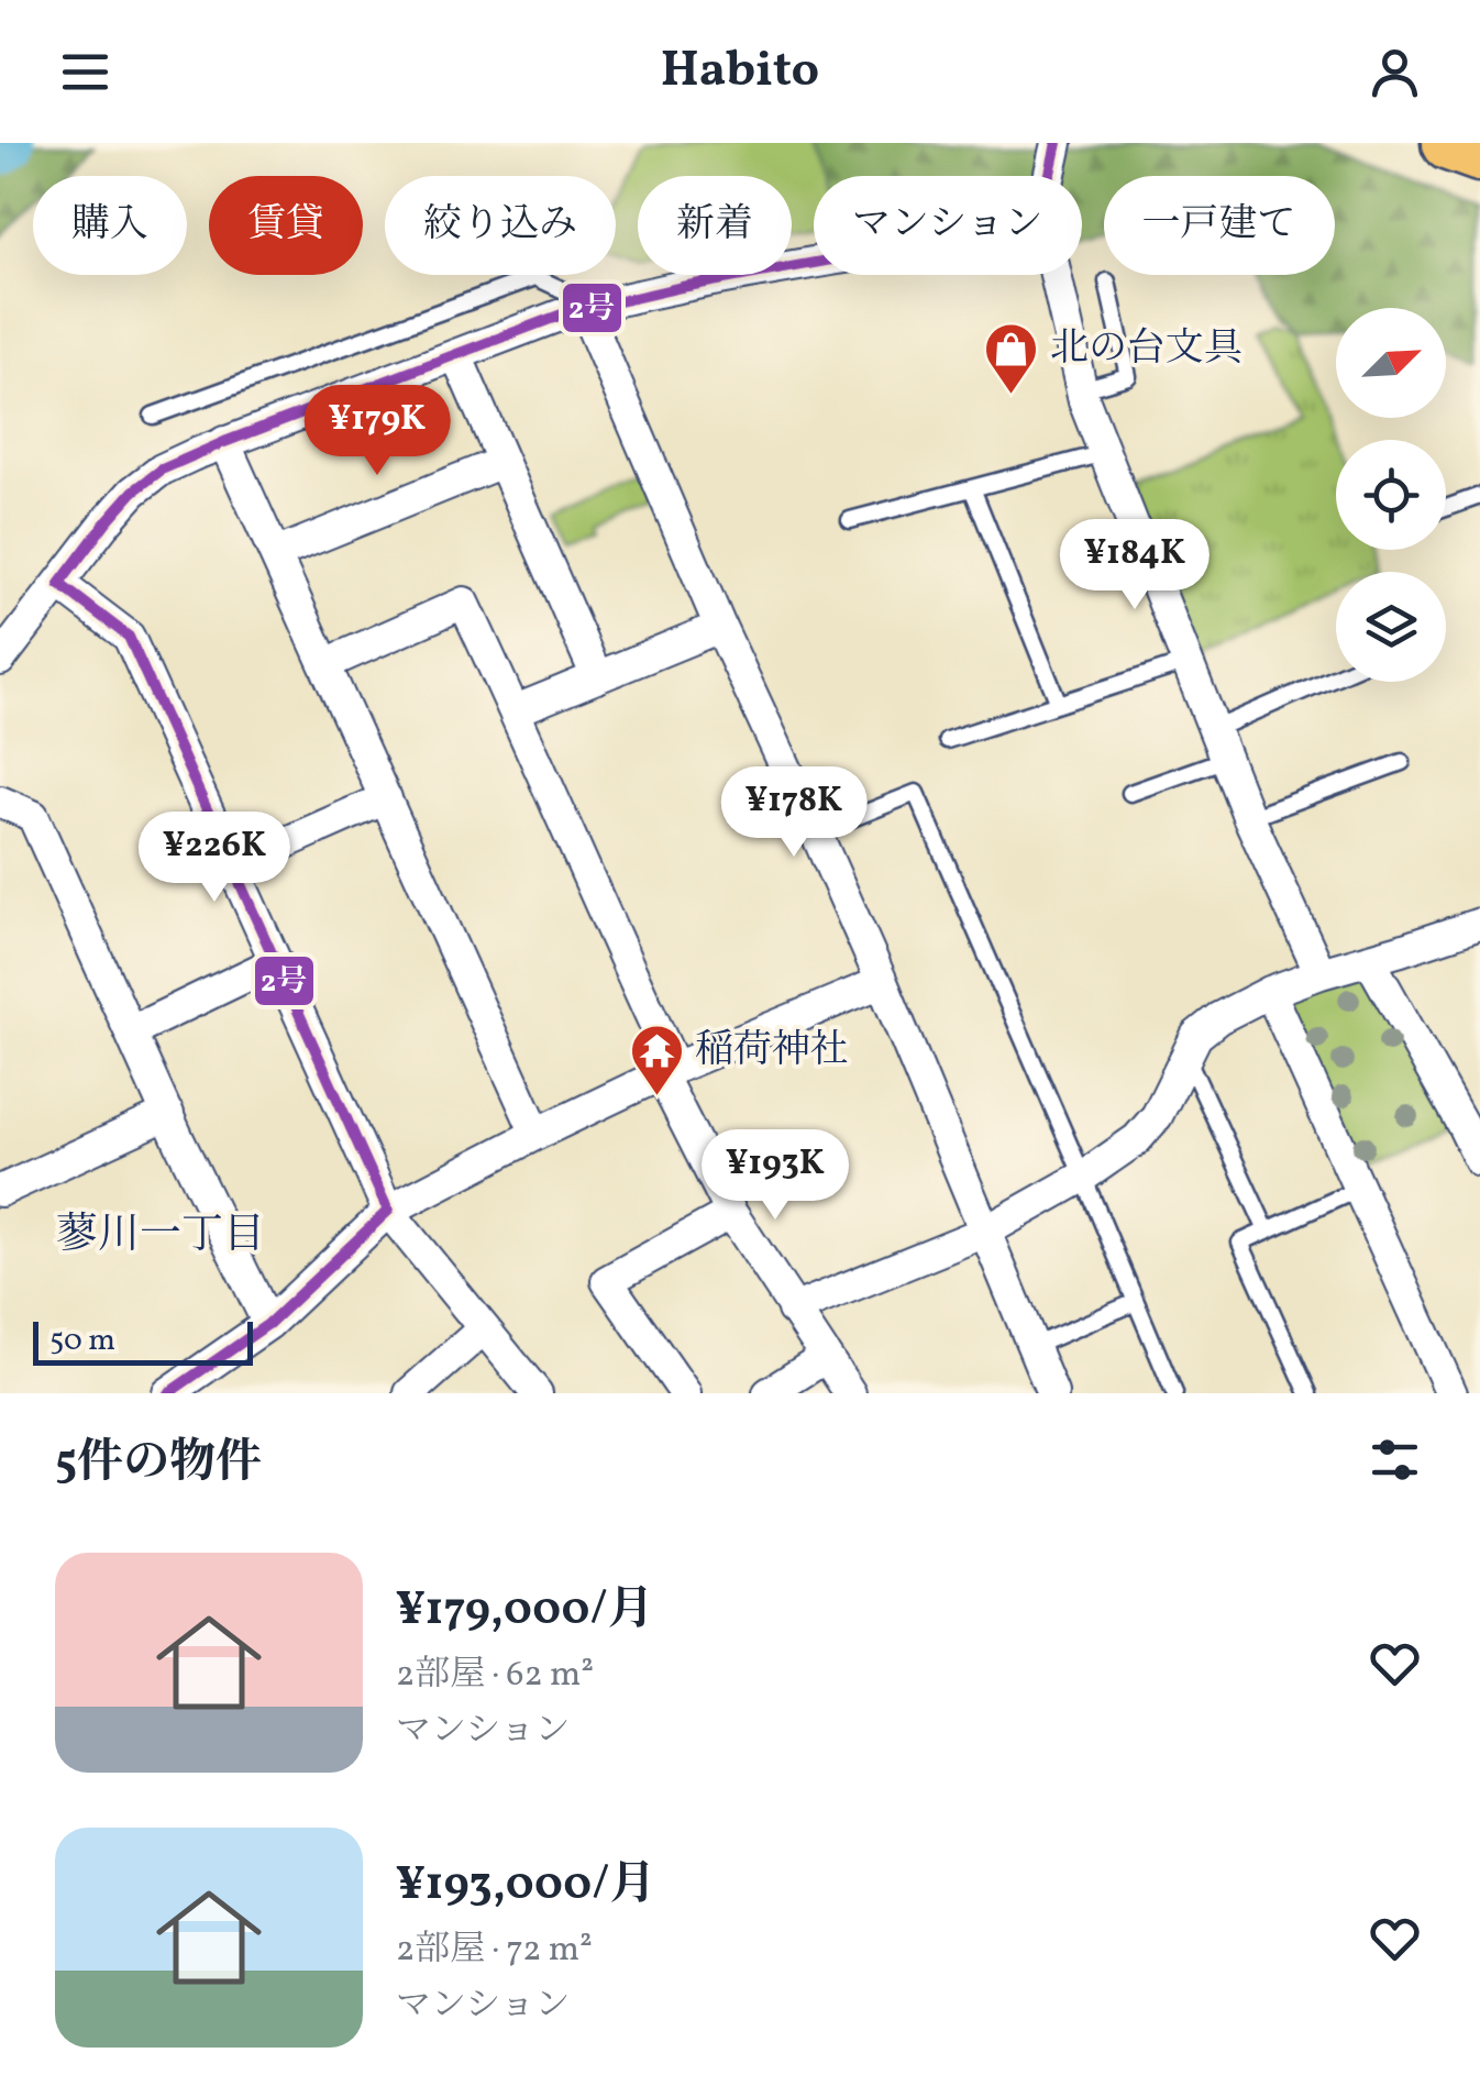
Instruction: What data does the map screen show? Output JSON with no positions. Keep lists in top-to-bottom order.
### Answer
{
  "districts": ["蓼川一丁目"],
  "places": {
    "shop": ["北の台文具"],
    "temple": ["稲荷神社"]
  },
  "lines": ["transit line 2号"],
  "scale_bar": "50 m",
  "north": "top right",
  "page": {
    "header": "Habito",
    "chip": [
      "購入",
      "賃貸",
      "絞り込み",
      "新着",
      "マンション",
      "一戸建て"
    ],
    "price": [
      "¥179K",
      "¥184K",
      "¥178K",
      "¥226K",
      "¥193K"
    ],
    "scale": "50 m",
    "heading": "5件の物件",
    "list": [
      {
        "name": "¥179,000/月",
        "note": "2部屋 · 62 m² · マンション"
      },
      {
        "name": "¥193,000/月",
        "note": "2部屋 · 72 m² · マンション"
      }
    ]
  }
}
